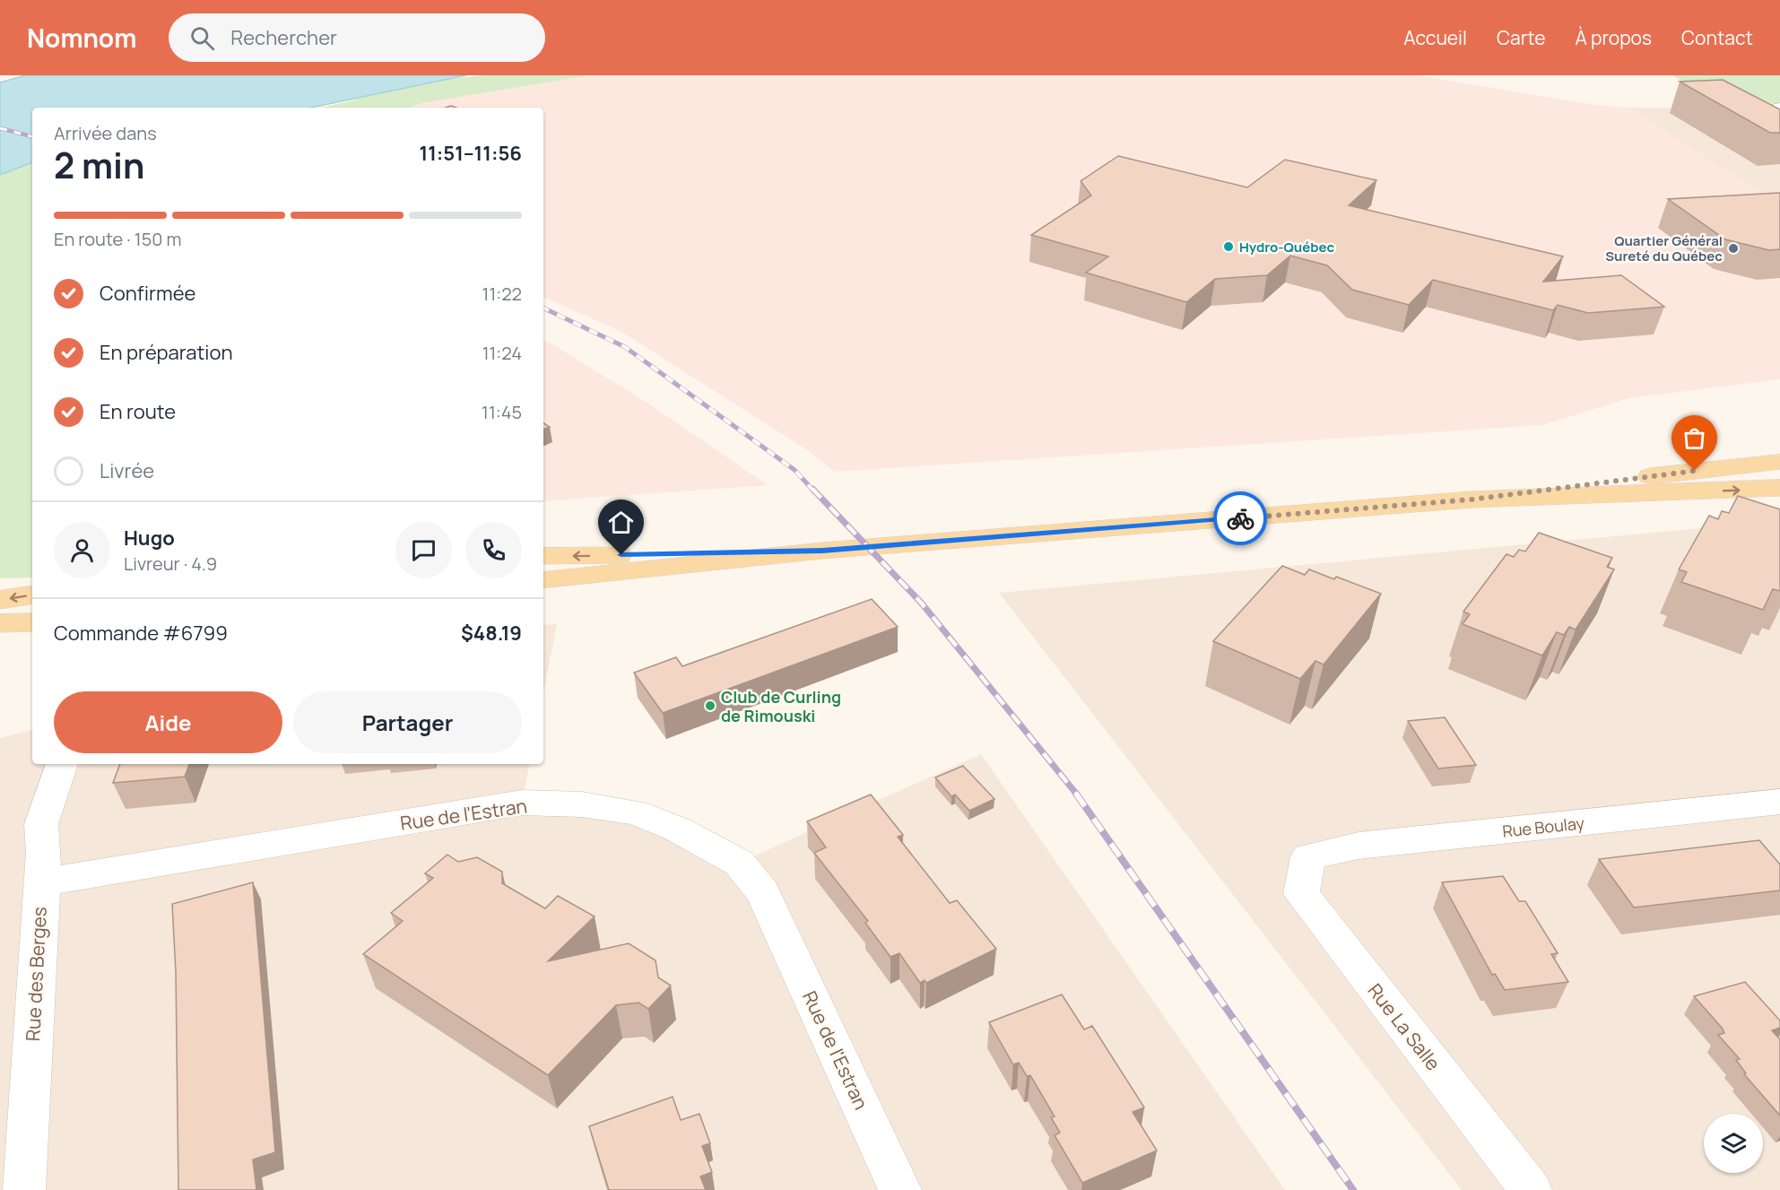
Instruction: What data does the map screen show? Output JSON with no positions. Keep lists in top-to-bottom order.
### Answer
{
  "streets": {
    "street": [
      "Rue de l'Estran",
      "Rue Boulay",
      "Rue des Berges",
      "Rue La Salle"
    ]
  },
  "crossings": [
    ["Rue de l'Estran", "Rue des Berges"],
    ["Rue Boulay", "Rue La Salle"]
  ],
  "places": ["Hydro-Québec", "Quartier Général Sureté du Québec", "Club de Curling de Rimouski"],
  "page": {
    "header": "Nomnom",
    "search": "Rechercher",
    "nav": [
      "Accueil",
      "Carte",
      "À propos",
      "Contact"
    ],
    "heading": ["2 min", "Arrivée dans", "11:51–11:56"],
    "panel": [
      "Hugo",
      "Livreur · 4.9",
      "Commande #6799",
      "$48.19"
    ],
    "bar": "En route · 150 m",
    "list": [
      ["Confirmée", "11:22"],
      ["En préparation", "11:24"],
      ["En route", "11:45"],
      "Livrée"
    ],
    "buttons": ["Aide", "Partager"]
  }
}
